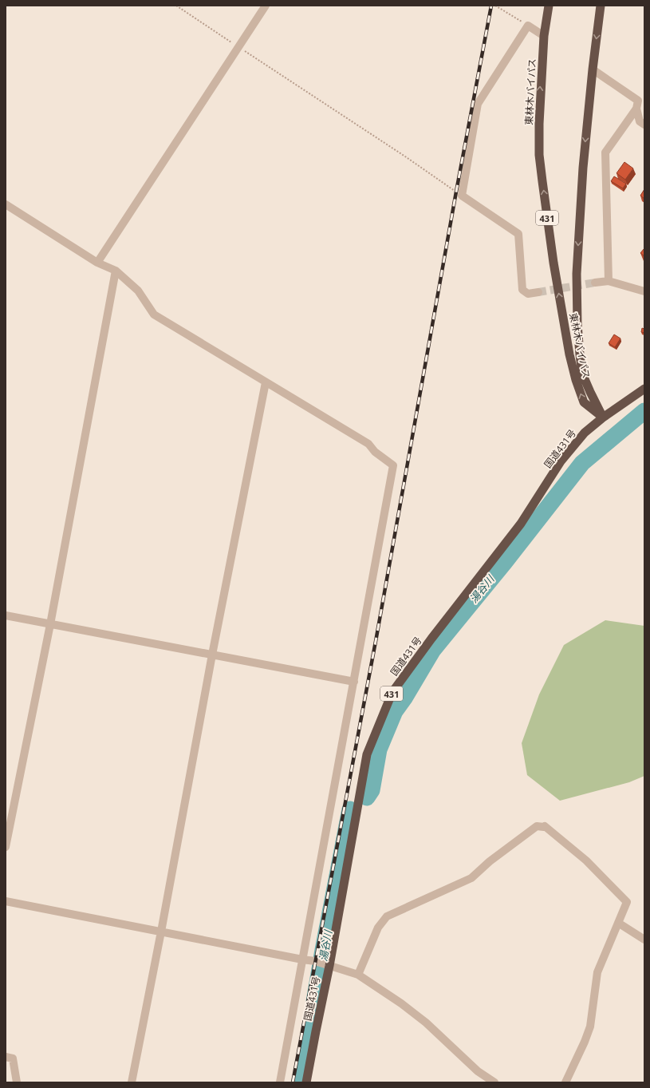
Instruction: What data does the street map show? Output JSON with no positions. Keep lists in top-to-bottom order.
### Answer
{
  "streets": {
    "highway": ["東林木バイパス", "431", "国道431号"]
  },
  "crossings": [
    ["東林木バイパス", "国道431号"]
  ],
  "water": ["湯谷川"]
}
